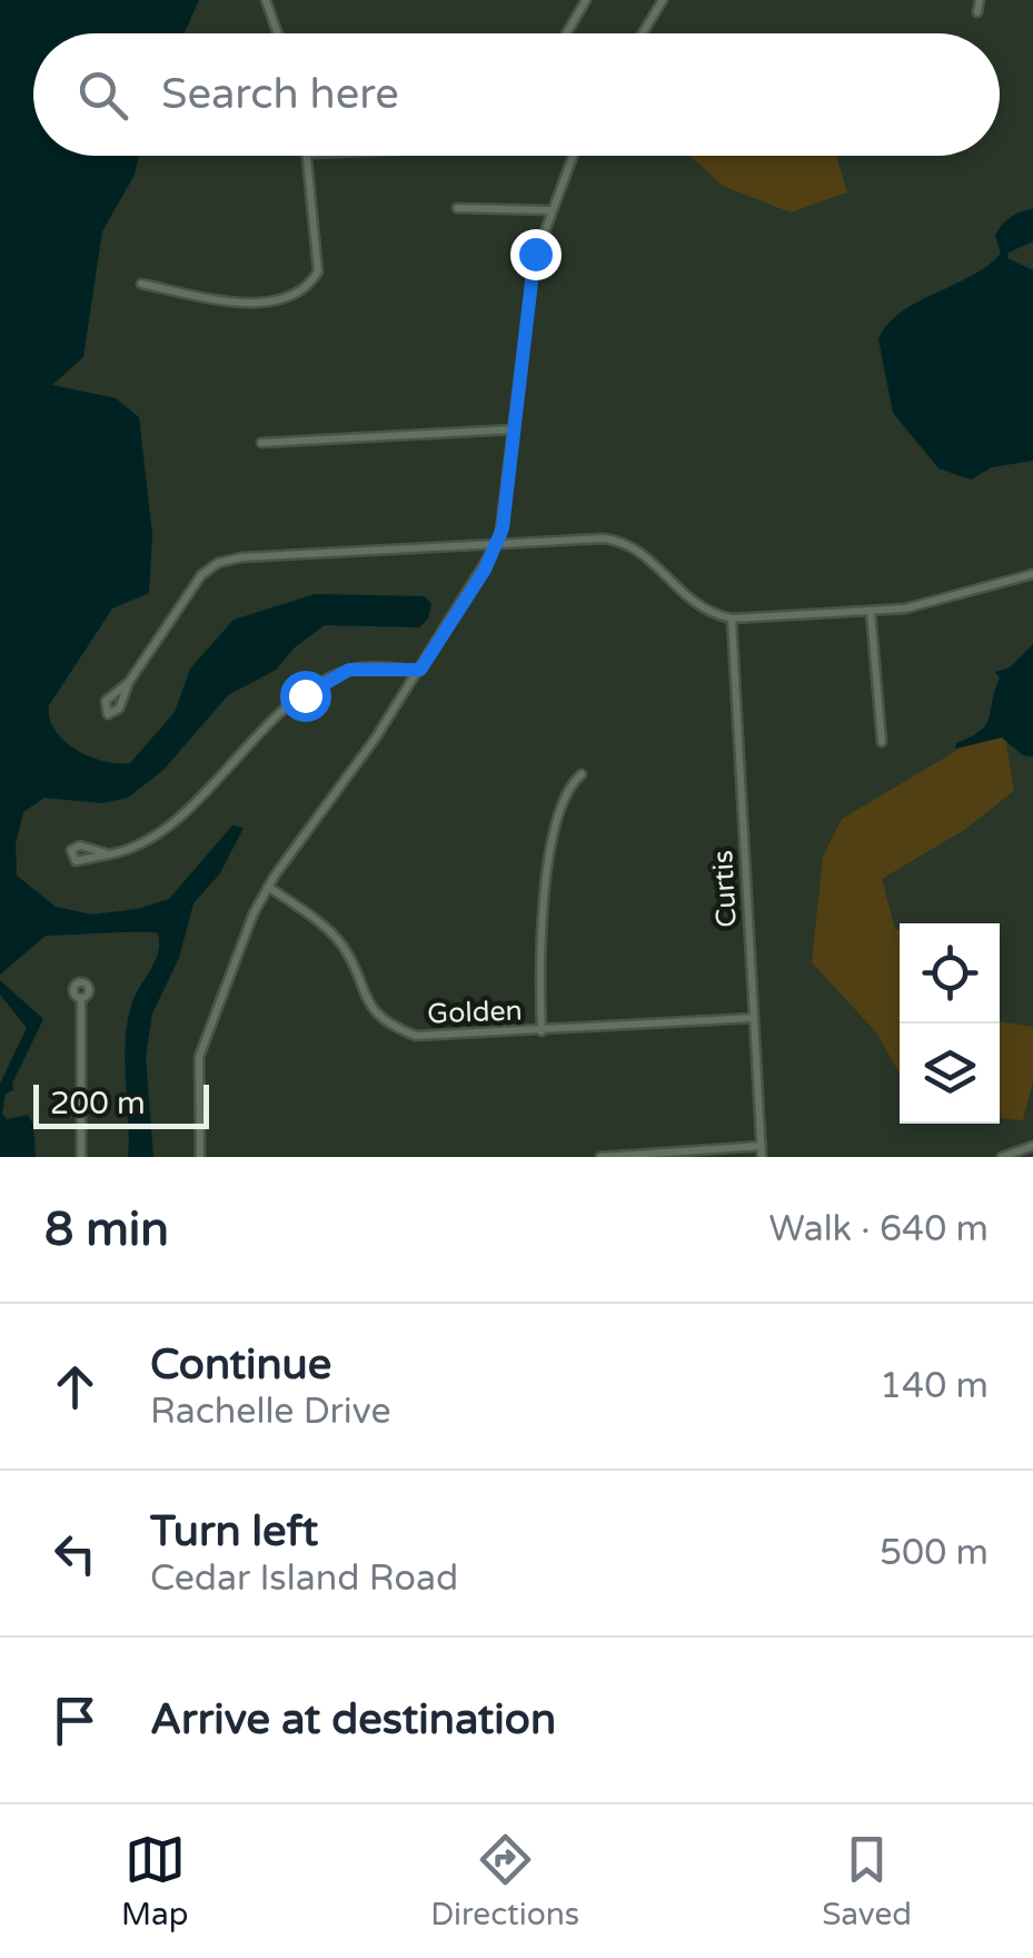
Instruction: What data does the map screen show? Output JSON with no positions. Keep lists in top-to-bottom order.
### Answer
{
  "streets": {
    "street": ["Curtis", "Golden"]
  },
  "crossings": [
    ["Curtis", "Golden"]
  ],
  "scale_bar": "200 m",
  "page": {
    "search": "Search here",
    "scale": "200 m",
    "heading": ["8 min", "Walk · 640 m"],
    "list": [
      ["Continue", "Rachelle Drive", "140 m"],
      ["Turn left", "Cedar Island Road", "500 m"],
      "Arrive at destination"
    ],
    "nav": ["Map", "Directions", "Saved"]
  }
}
